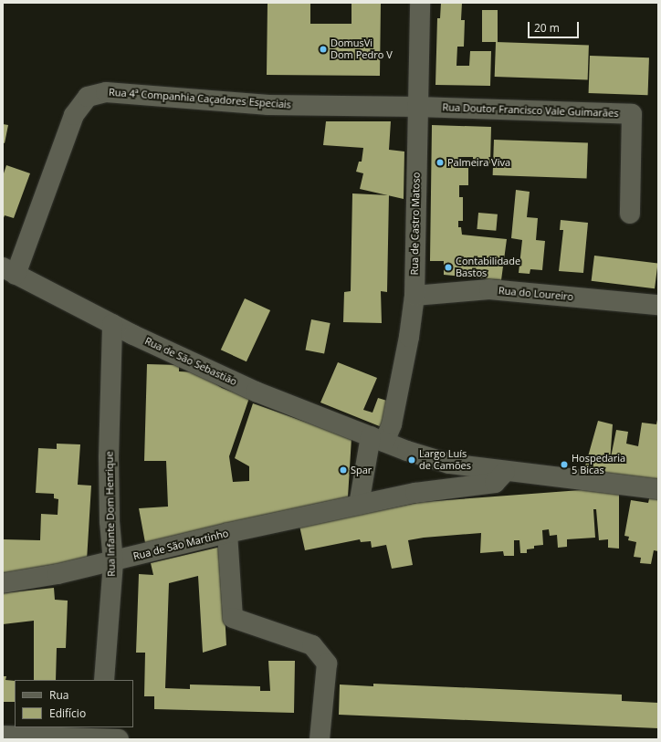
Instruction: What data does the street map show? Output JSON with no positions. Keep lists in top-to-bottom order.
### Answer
{
  "streets": {
    "street": [
      "Rua 4ª Companhia Caçadores Especiais",
      "Rua Doutor Francisco Vale Guimarães",
      "Rua de Castro Matoso",
      "Rua do Loureiro",
      "Rua de São Sebastião",
      "Rua Infante Dom Henrique",
      "Rua de São Martinho"
    ]
  },
  "crossings": [
    ["Rua 4ª Companhia Caçadores Especiais", "Rua Doutor Francisco Vale Guimarães"],
    ["Rua 4ª Companhia Caçadores Especiais", "Rua de Castro Matoso"],
    ["Rua 4ª Companhia Caçadores Especiais", "Rua de São Sebastião"],
    ["Rua Doutor Francisco Vale Guimarães", "Rua de Castro Matoso"],
    ["Rua de Castro Matoso", "Rua do Loureiro"],
    ["Rua de Castro Matoso", "Rua de São Sebastião"],
    ["Rua de Castro Matoso", "Rua de São Martinho"],
    ["Rua de São Sebastião", "Rua Infante Dom Henrique"],
    ["Rua Infante Dom Henrique", "Rua de São Martinho"]
  ],
  "places": [
    "DomusVi Dom Pedro V",
    "Palmeira Viva",
    "Contabilidade Bastos",
    "Largo Luís de Camões",
    "Hospedaria 5 Bicas",
    "Spar"
  ],
  "legend": ["Rua", "Edifício"],
  "scale_bar": "20 m"
}
